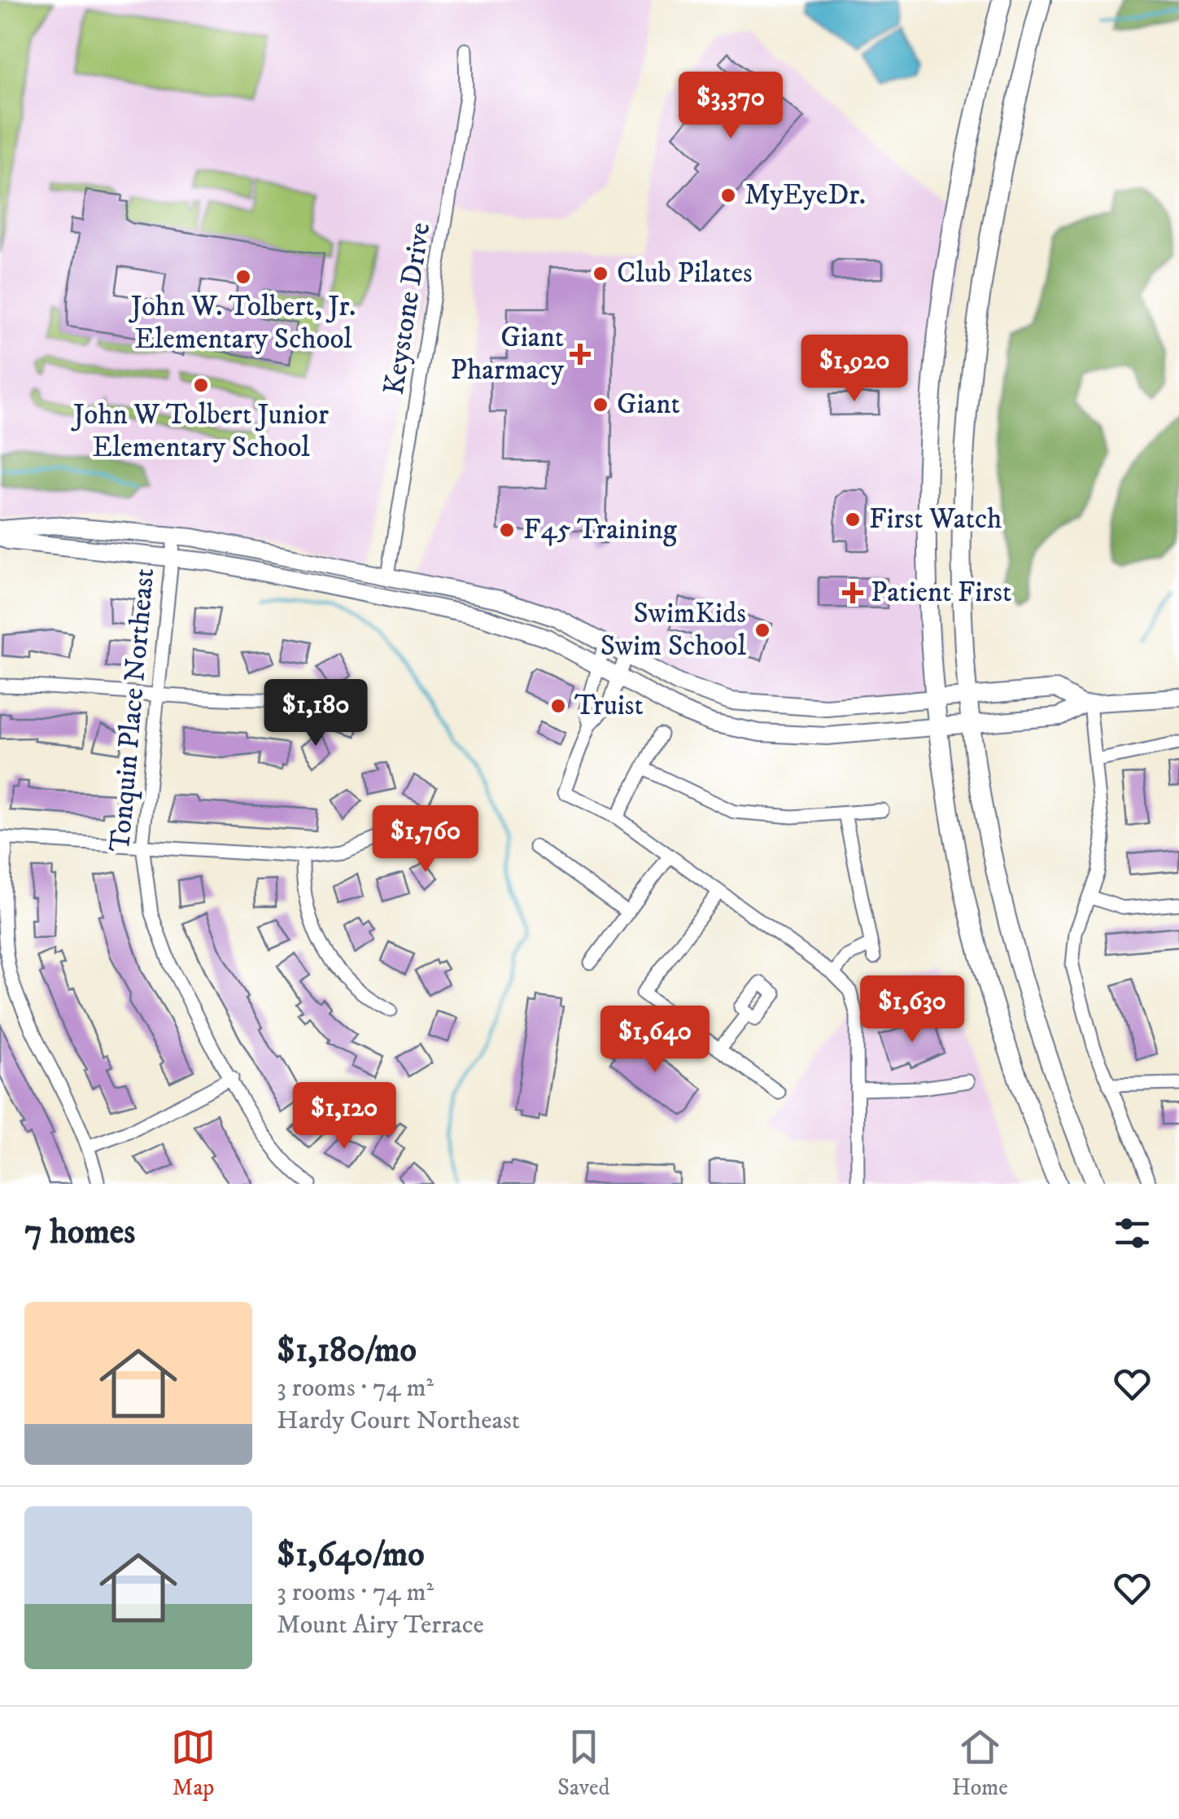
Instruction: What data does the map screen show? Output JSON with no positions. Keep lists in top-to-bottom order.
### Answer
{
  "streets": {
    "street": ["Keystone Drive", "Tonquin Place Northeast"]
  },
  "places": {
    "other": [
      "MyEyeDr.",
      "Club Pilates",
      "John W. Tolbert, Jr. Elementary School",
      "John W Tolbert Junior Elementary School",
      "Giant",
      "First Watch",
      "F45 Training",
      "SwimKids Swim School",
      "Truist"
    ],
    "health": ["Giant Pharmacy", "Patient First"]
  },
  "page": {
    "price": [
      "$3,370",
      "$1,920",
      "$1,180",
      "$1,760",
      "$1,630",
      "$1,640",
      "$1,120"
    ],
    "heading": "7 homes",
    "list": [
      {
        "name": "$1,180/mo",
        "note": "3 rooms · 74 m² · Hardy Court Northeast"
      },
      {
        "name": "$1,640/mo",
        "note": "3 rooms · 74 m² · Mount Airy Terrace"
      }
    ],
    "tabs": ["Map", "Saved", "Home"]
  }
}
